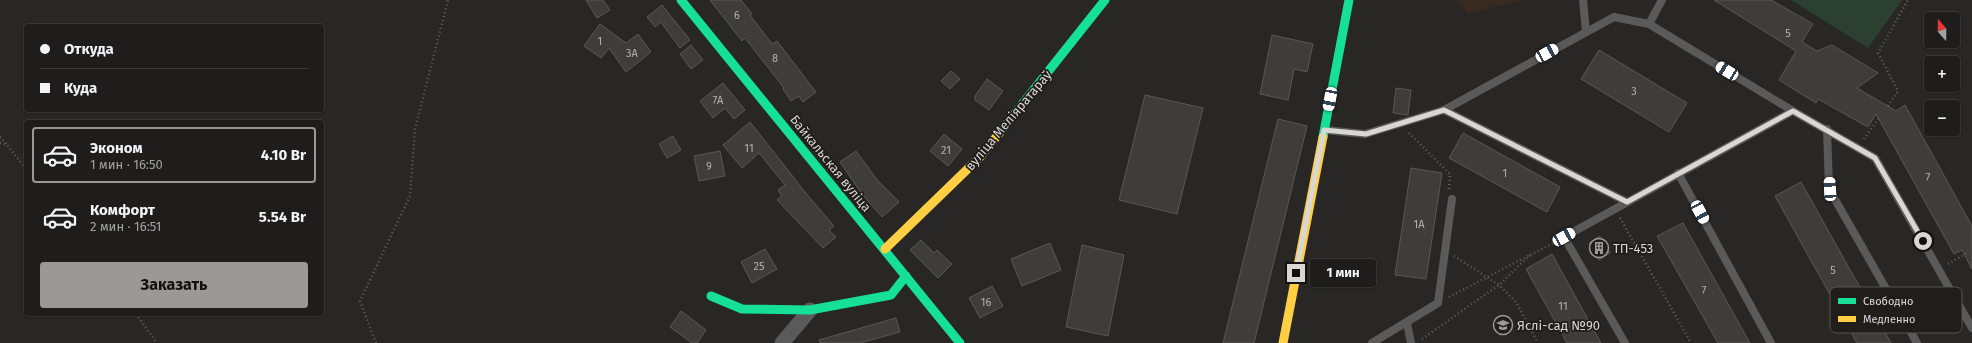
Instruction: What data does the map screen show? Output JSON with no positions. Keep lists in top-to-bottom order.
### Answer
{
  "streets": {
    "street": ["вуліца Меліяратараў", "Байкальская вуліца"]
  },
  "crossings": [
    ["вуліца Меліяратараў", "Байкальская вуліца"]
  ],
  "places": {
    "building": ["ТП-453"],
    "school or university": ["Яслі-сад №90"]
  },
  "house_numbers": [
    "6",
    "5",
    "1",
    "3А",
    "8",
    "3",
    "7А",
    "11",
    "21",
    "9",
    "1",
    "7",
    "1А",
    "25",
    "5",
    "7",
    "16",
    "11"
  ],
  "legend": ["Свободно", "Медленно"],
  "north": "top",
  "page": {
    "map_buttons": ["+", "−"],
    "banner": ["Откуда", "Куда"],
    "list": [
      {
        "name": "Эконом",
        "note": "1 мин · 16:50",
        "value": "4.10 Br"
      },
      {
        "name": "Комфорт",
        "note": "2 мин · 16:51",
        "value": "5.54 Br"
      }
    ],
    "buttons": "Заказать",
    "bubble": "1 мин"
  }
}
